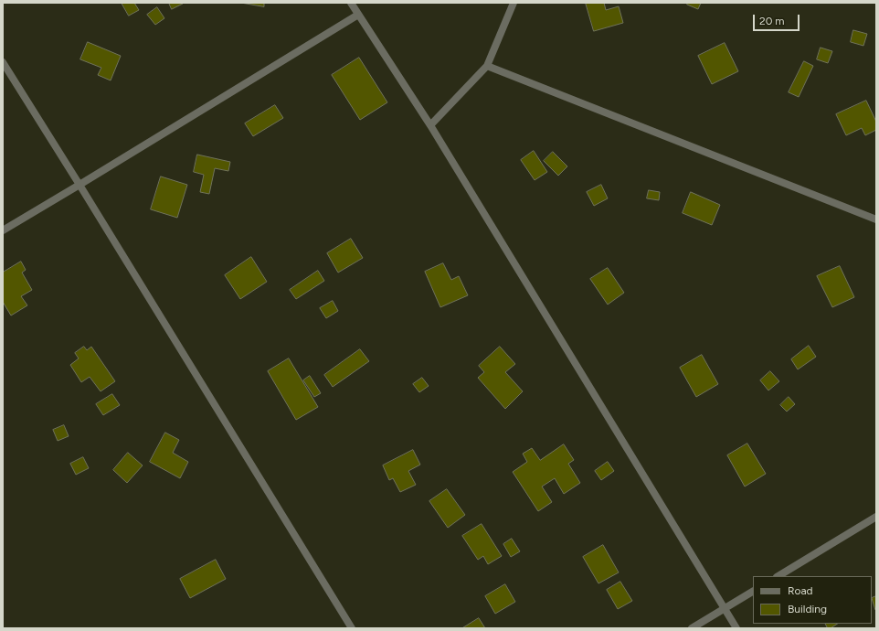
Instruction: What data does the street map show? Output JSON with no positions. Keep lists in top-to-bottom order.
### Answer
{
  "legend": ["Road", "Building"],
  "scale_bar": "20 m"
}
